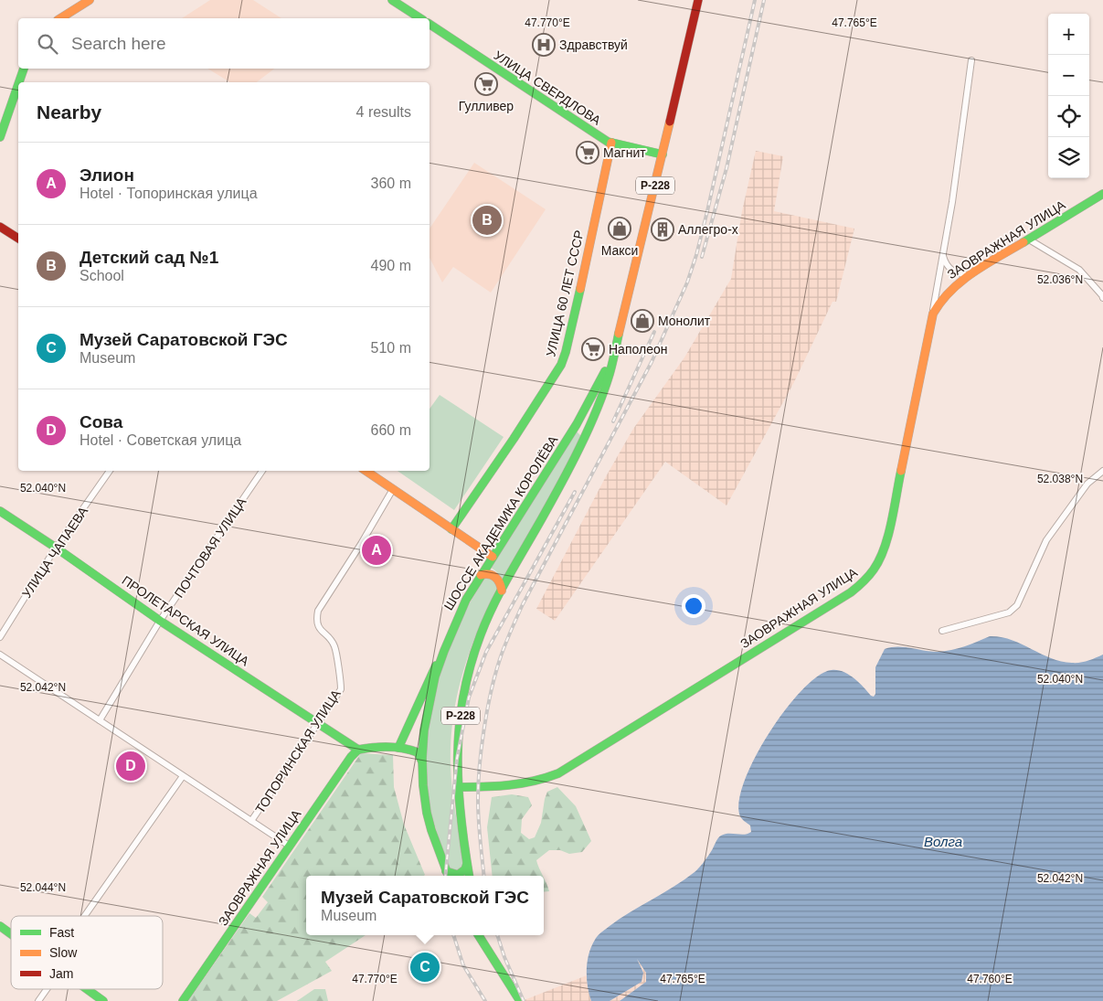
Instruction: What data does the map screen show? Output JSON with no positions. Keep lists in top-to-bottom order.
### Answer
{
  "streets": {
    "main road": [
      "УЛИЦА СВЕРДЛОВА",
      "Р-228",
      "ЗАОВРАЖНАЯ УЛИЦА",
      "УЛИЦА 60 ЛЕТ СССР",
      "ШОССЕ АКАДЕМИКА КОРОЛЁВА",
      "ПРОЛЕТАРСКАЯ УЛИЦА"
    ],
    "street": ["ПОЧТОВАЯ УЛИЦА", "УЛИЦА ЧАПАЕВА", "ТОПОРИНСКАЯ УЛИЦА"]
  },
  "crossings": [
    ["УЛИЦА СВЕРДЛОВА", "УЛИЦА 60 ЛЕТ СССР"],
    ["УЛИЦА СВЕРДЛОВА", "ШОССЕ АКАДЕМИКА КОРОЛЁВА"],
    ["ЗАОВРАЖНАЯ УЛИЦА", "ШОССЕ АКАДЕМИКА КОРОЛЁВА"],
    ["ЗАОВРАЖНАЯ УЛИЦА", "ПРОЛЕТАРСКАЯ УЛИЦА"],
    ["ПОЧТОВАЯ УЛИЦА", "ПРОЛЕТАРСКАЯ УЛИЦА"],
    ["УЛИЦА ЧАПАЕВА", "ПРОЛЕТАРСКАЯ УЛИЦА"],
    ["ПРОЛЕТАРСКАЯ УЛИЦА", "ТОПОРИНСКАЯ УЛИЦА"]
  ],
  "water": ["Волга"],
  "places": {
    "hospital": ["Здравствуй"],
    "supermarket": ["Гулливер", "Магнит", "Наполеон"],
    "shop": ["Макси", "Монолит"],
    "building": ["Аллегро-х"]
  },
  "legend": ["Fast", "Slow", "Jam"],
  "page": {
    "map_buttons": ["+", "−"],
    "search": "Search here",
    "heading": ["Nearby", "4 results"],
    "list": [
      {
        "mark": "A",
        "name": "Элион",
        "note": "Hotel · Топоринская улица",
        "value": "360 m"
      },
      {
        "mark": "B",
        "name": "Детский сад №1",
        "note": "School",
        "value": "490 m"
      },
      {
        "mark": "C",
        "name": "Музей Саратовской ГЭС",
        "note": "Museum",
        "value": "510 m"
      },
      {
        "mark": "D",
        "name": "Сова",
        "note": "Hotel · Советская улица",
        "value": "660 m"
      }
    ],
    "pins": [
      "B",
      "A",
      "D",
      "C"
    ],
    "popup": ["Музей Саратовской ГЭС", "Museum"]
  },
  "coordinates": [
    "47.770°E",
    "47.765°E",
    "52.036°N",
    "52.038°N",
    "52.040°N",
    "52.042°N",
    "52.044°N",
    "47.760°E"
  ]
}
